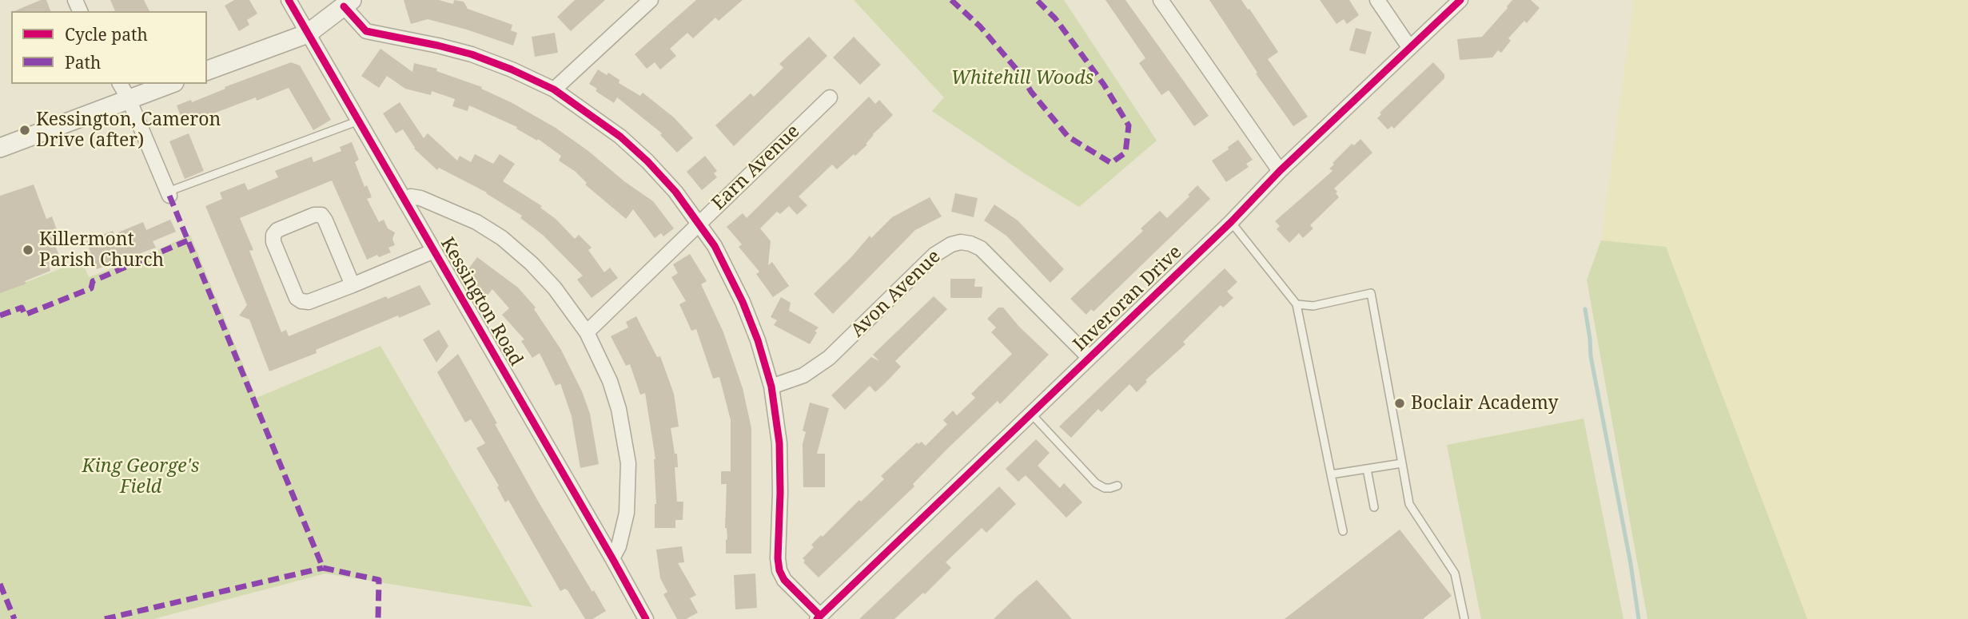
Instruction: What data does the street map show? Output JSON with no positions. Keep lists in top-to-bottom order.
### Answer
{
  "streets": {
    "street": [
      "Earn Avenue",
      "Avon Avenue",
      "Inveroran Drive",
      "Kessington Road"
    ]
  },
  "crossings": [
    ["Avon Avenue", "Inveroran Drive"]
  ],
  "parks": ["Whitehill Woods", "King George's Field"],
  "places": ["Kessington, Cameron Drive (after)", "Killermont Parish Church", "Boclair Academy"],
  "legend": ["Cycle path", "Path"]
}
